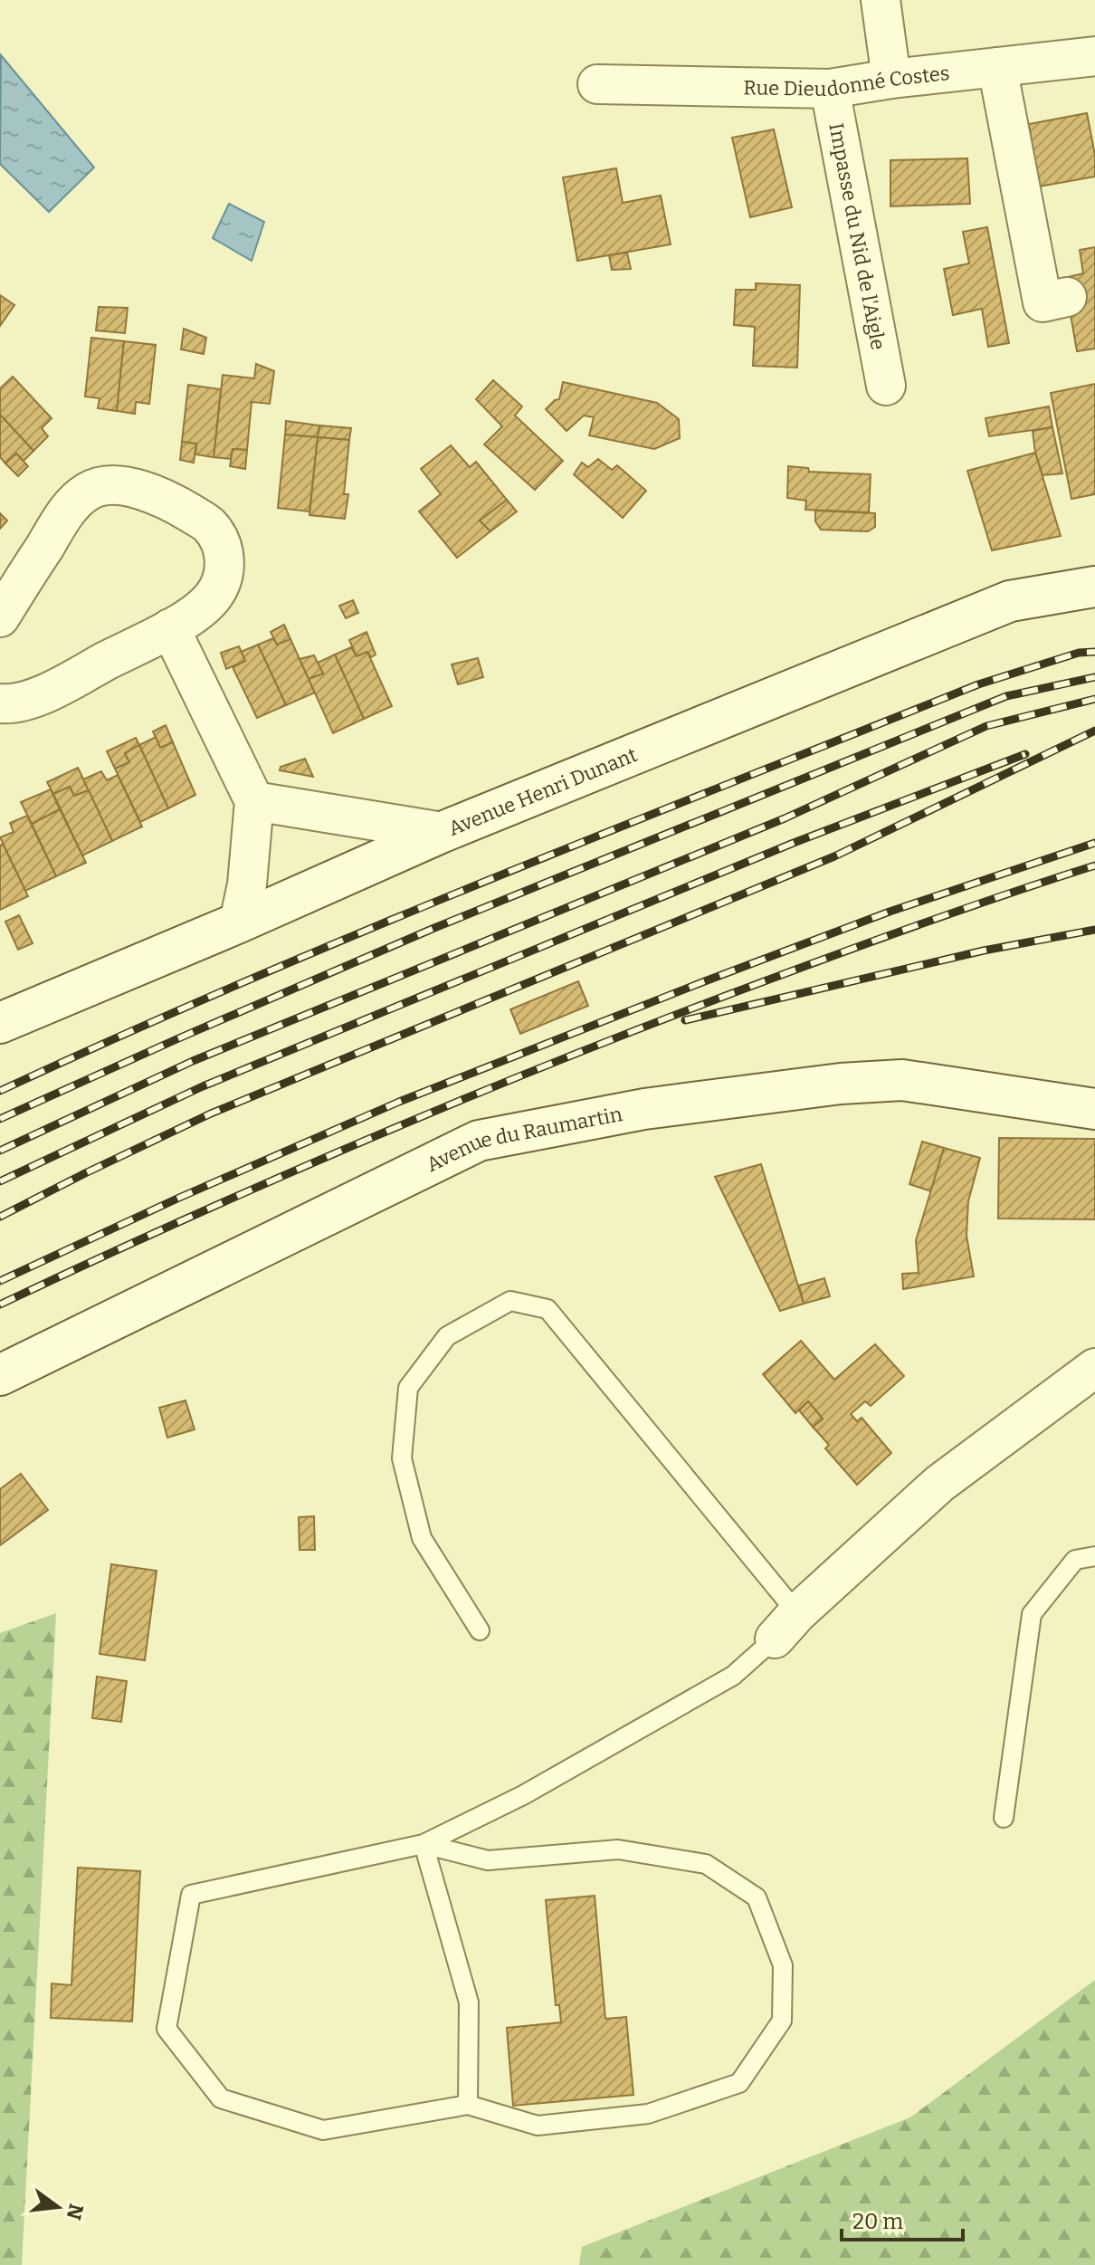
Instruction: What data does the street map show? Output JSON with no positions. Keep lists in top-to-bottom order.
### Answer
{
  "streets": {
    "street": [
      "Rue Dieudonné Costes",
      "Impasse du Nid de l'Aigle",
      "Avenue Henri Dunant",
      "Avenue du Raumartin"
    ]
  },
  "crossings": [
    ["Rue Dieudonné Costes", "Impasse du Nid de l'Aigle"]
  ],
  "scale_bar": "20 m",
  "north": "right"
}
